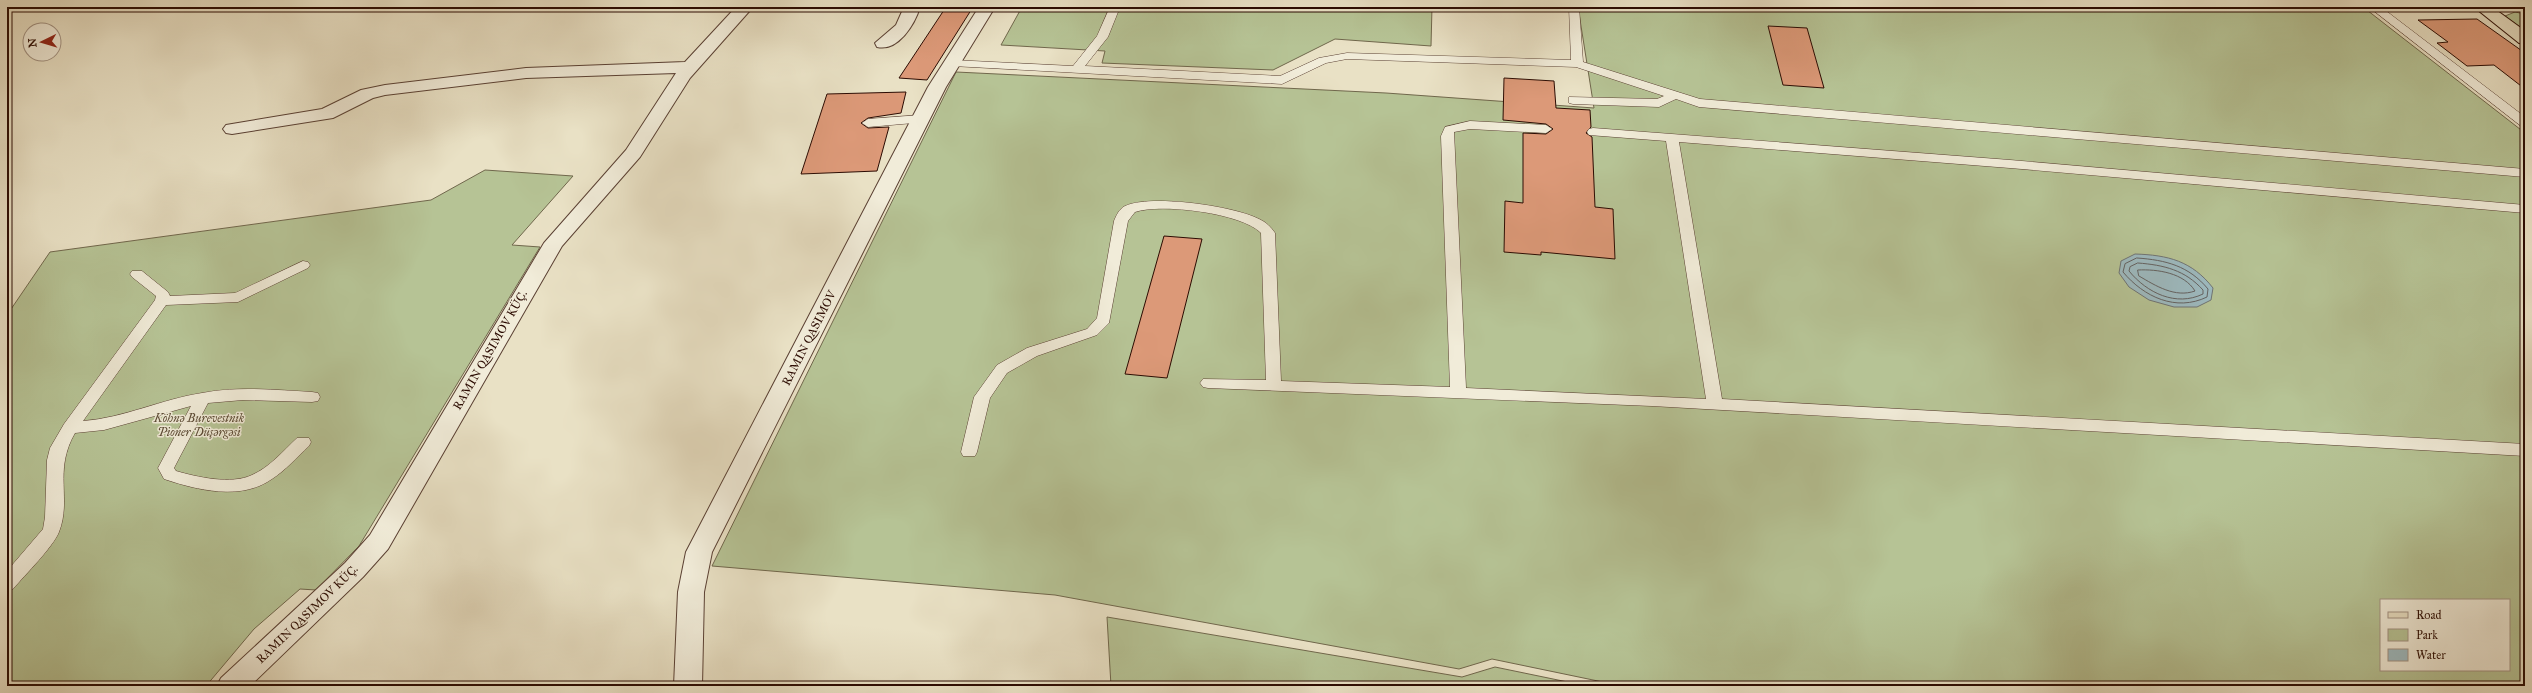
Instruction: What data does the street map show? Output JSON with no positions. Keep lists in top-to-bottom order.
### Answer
{
  "parks": ["Köhnə Burevestnik Pioner Düşərgəsi"],
  "legend": ["Road", "Park", "Water"],
  "north": "left"
}
